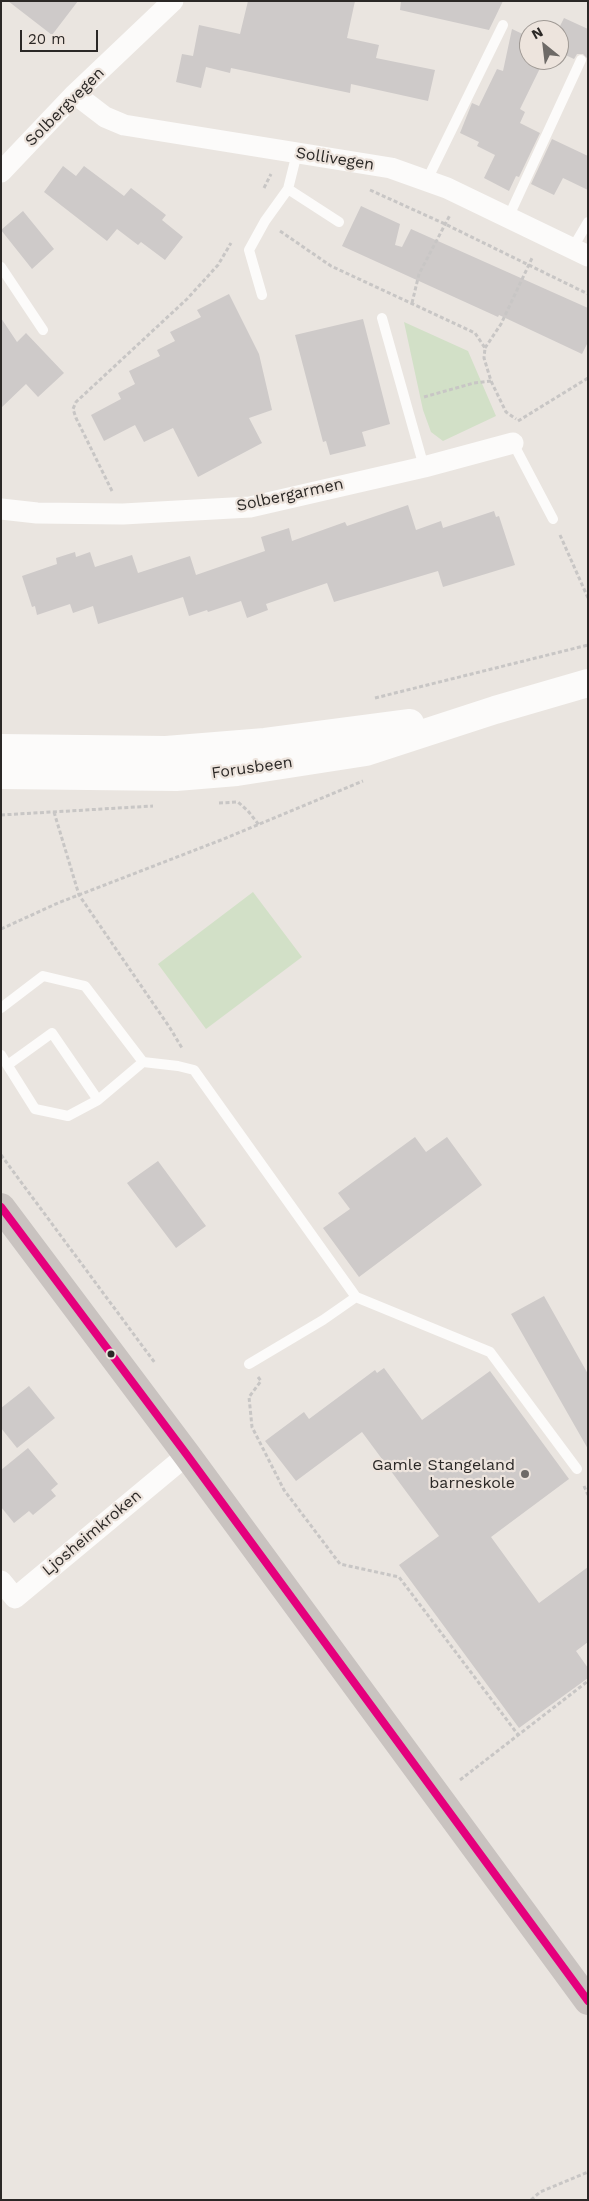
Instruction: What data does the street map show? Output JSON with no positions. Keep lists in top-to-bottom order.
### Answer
{
  "streets": {
    "main road": ["Forusbeen"],
    "street": [
      "Solbergvegen",
      "Sollivegen",
      "Solbergarmen",
      "Ljosheimkroken"
    ]
  },
  "crossings": [
    ["Solbergvegen", "Sollivegen"]
  ],
  "places": ["Gamle Stangeland barneskole"],
  "scale_bar": "20 m",
  "north": "top left"
}
